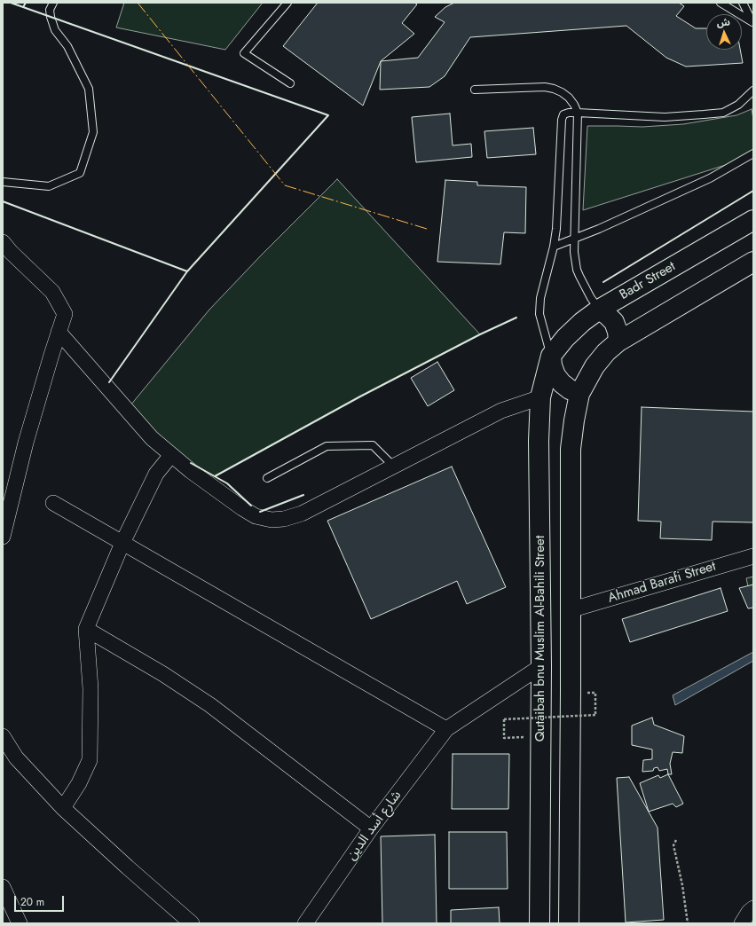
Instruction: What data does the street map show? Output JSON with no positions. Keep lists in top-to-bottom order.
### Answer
{
  "streets": {
    "main road": ["Badr Street", "Qutaibah bnu Muslim Al-Bahili Street"],
    "street": ["Ahmad Barafi Street", "شارع أسد الدين"]
  },
  "crossings": [
    ["Badr Street", "Qutaibah bnu Muslim Al-Bahili Street"],
    ["Qutaibah bnu Muslim Al-Bahili Street", "شارع أسد الدين"]
  ],
  "scale_bar": "20 m",
  "north": "top"
}
